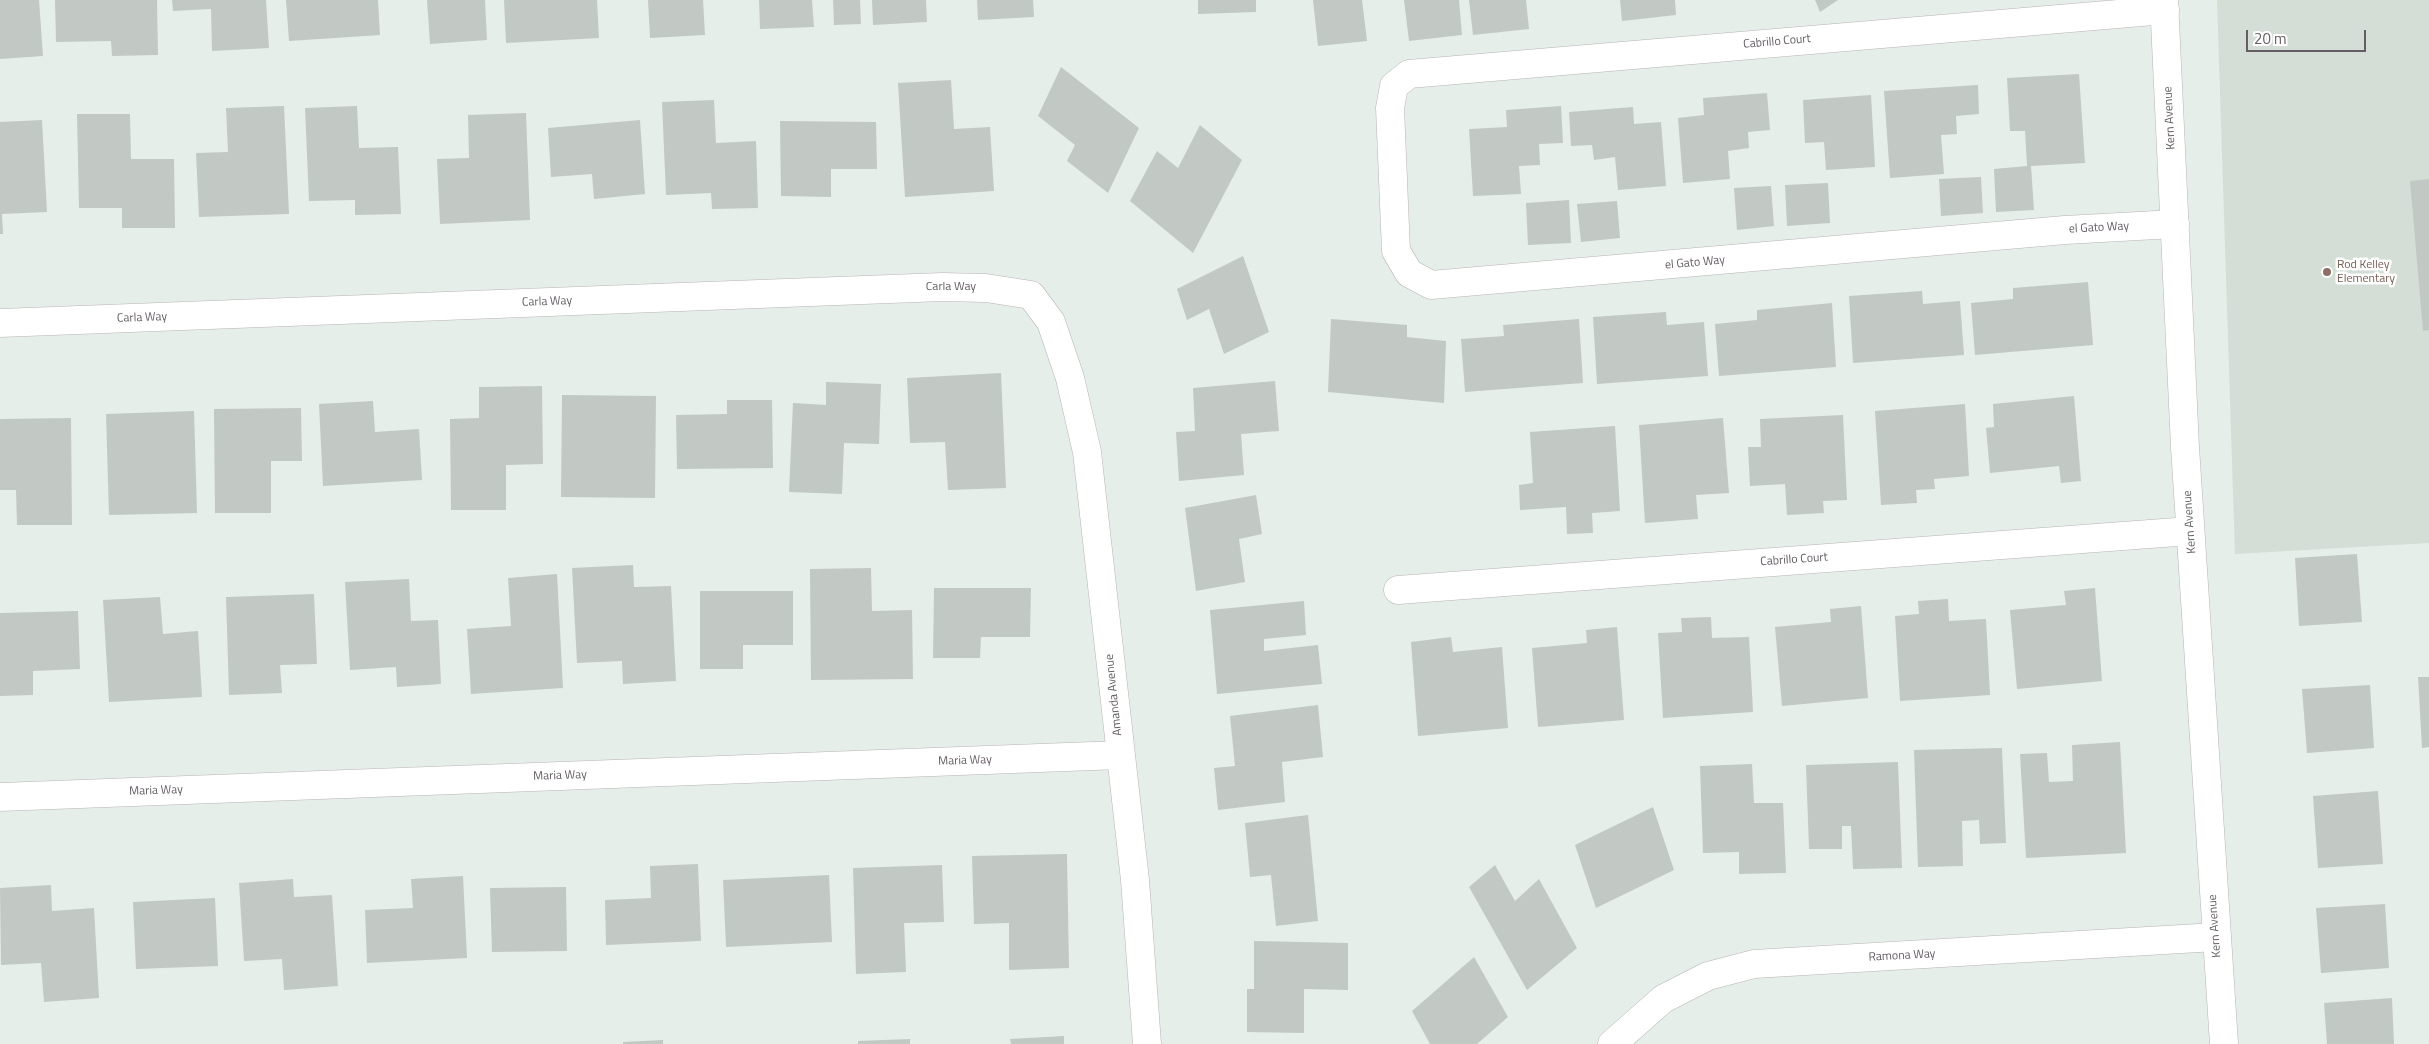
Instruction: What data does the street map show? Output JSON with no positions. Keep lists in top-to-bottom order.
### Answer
{
  "streets": {
    "street": [
      "Cabrillo Court",
      "Kern Avenue",
      "el Gato Way",
      "Carla Way",
      "Amanda Avenue",
      "Maria Way",
      "Ramona Way"
    ]
  },
  "crossings": [
    ["Cabrillo Court", "Kern Avenue"],
    ["Cabrillo Court", "el Gato Way"],
    ["Kern Avenue", "el Gato Way"],
    ["Kern Avenue", "Ramona Way"],
    ["Carla Way", "Amanda Avenue"],
    ["Amanda Avenue", "Maria Way"]
  ],
  "places": ["Rod Kelley Elementary"],
  "scale_bar": "20 m"
}
